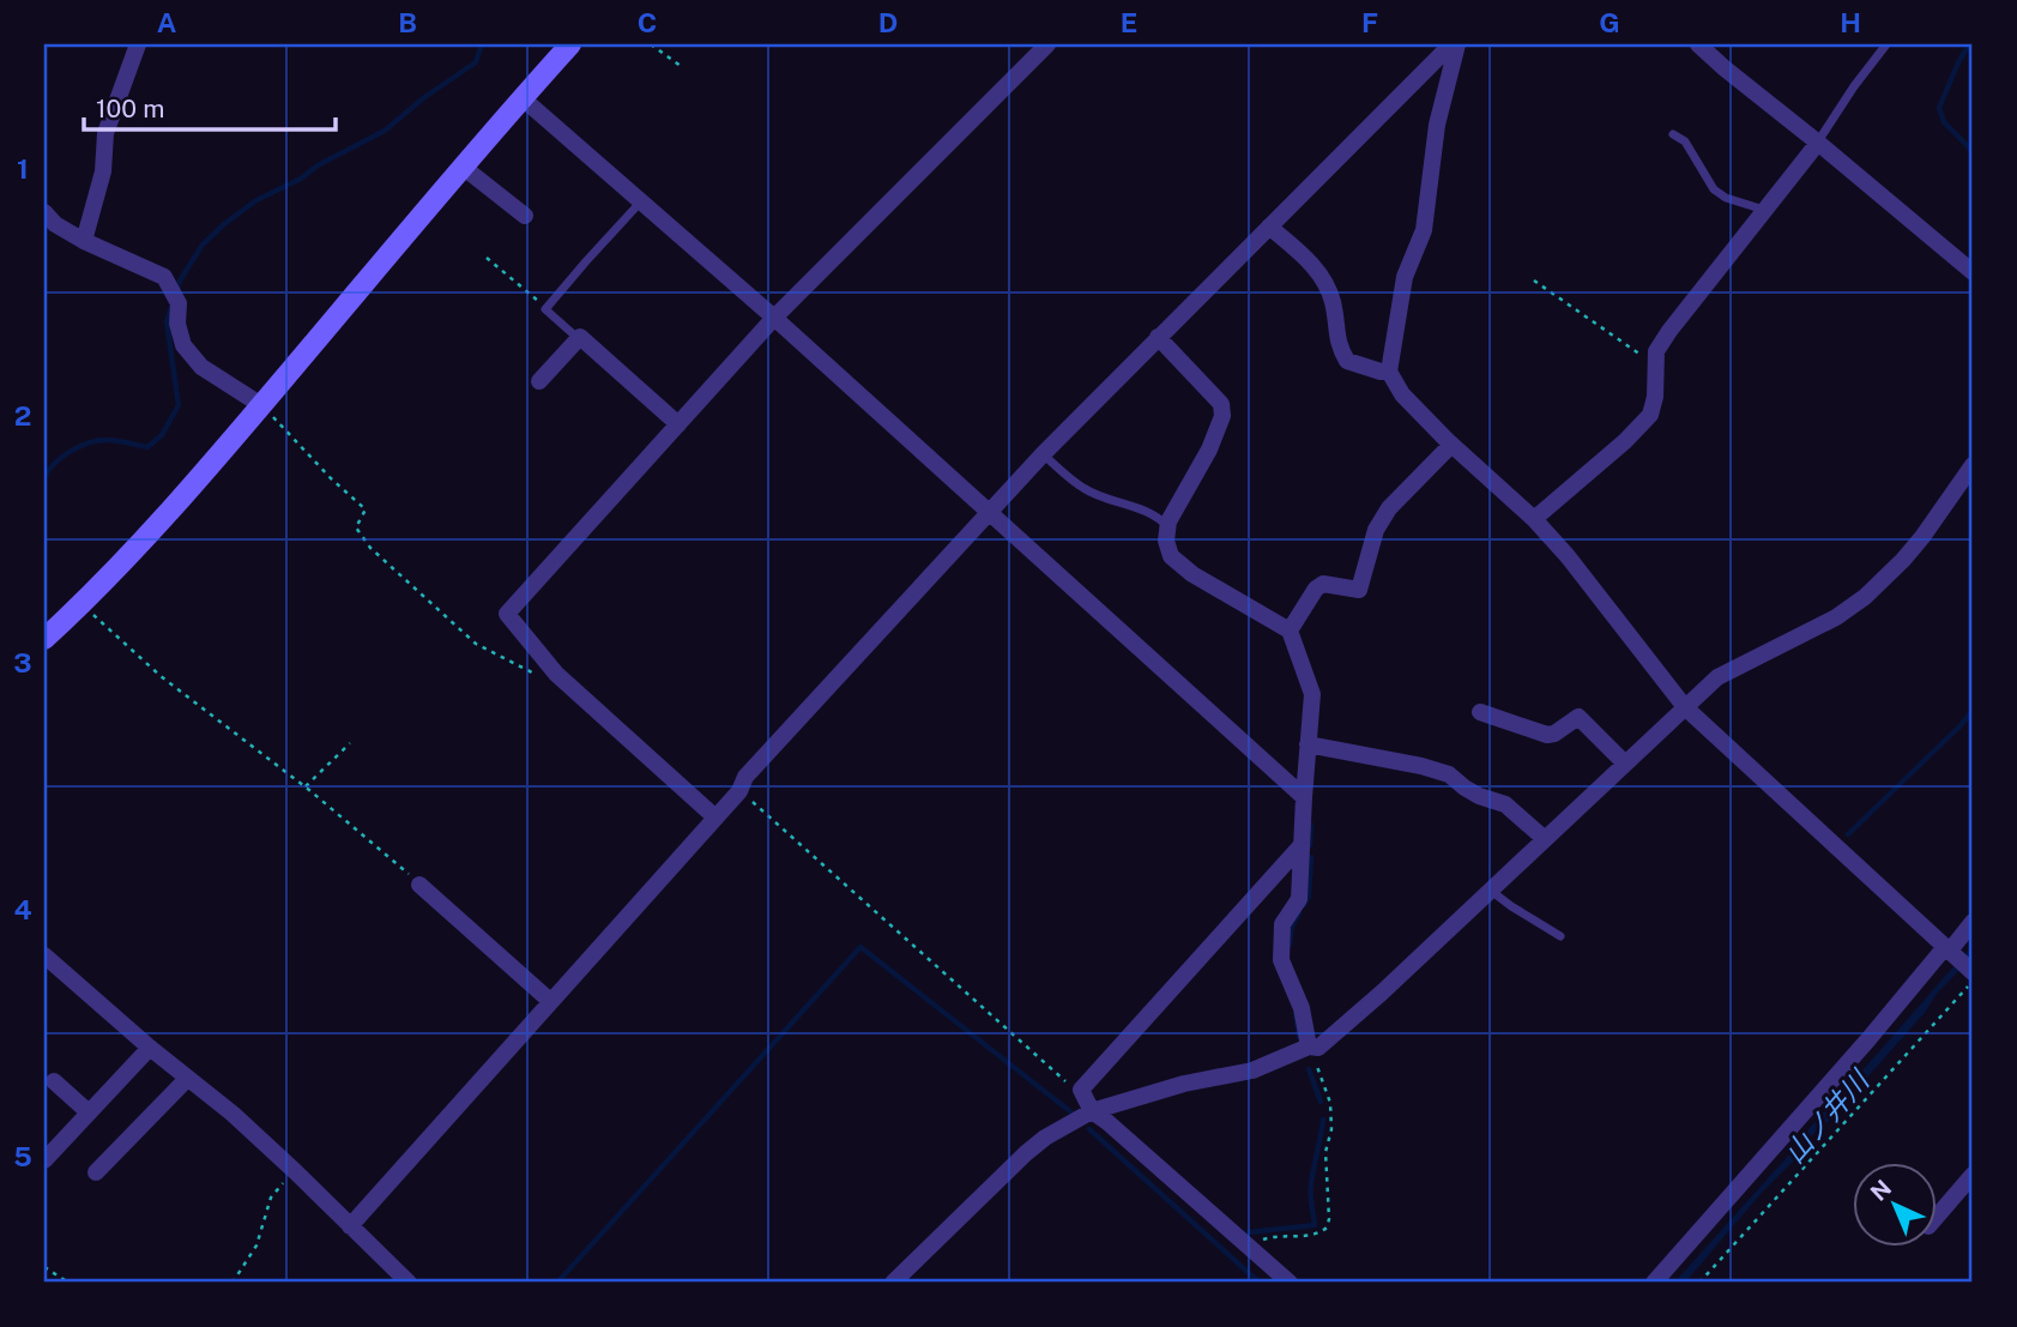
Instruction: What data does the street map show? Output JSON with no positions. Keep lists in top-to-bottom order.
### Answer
{
  "water": ["山ノ井川"],
  "scale_bar": "100 m",
  "north": "top left",
  "grid": {
    "columns": [
      "A",
      "B",
      "C",
      "D",
      "E",
      "F",
      "G",
      "H"
    ],
    "rows": [
      "1",
      "2",
      "3",
      "4",
      "5"
    ]
  }
}
